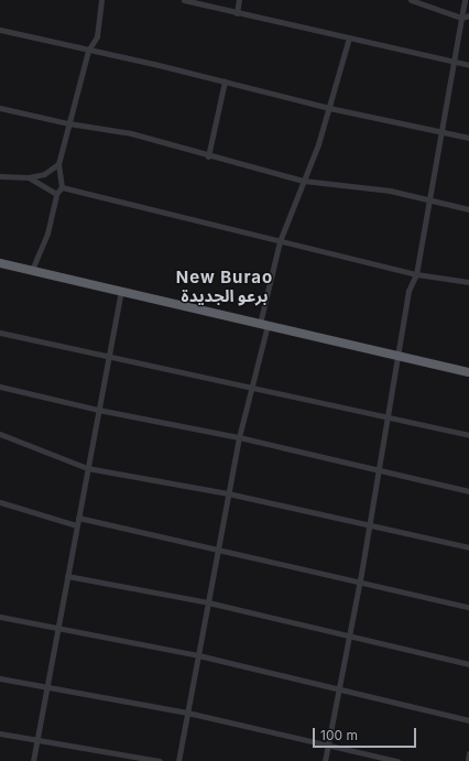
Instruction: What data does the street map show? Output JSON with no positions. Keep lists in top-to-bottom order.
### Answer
{
  "districts": ["New Burao برعو الجديدة"],
  "scale_bar": "100 m"
}
